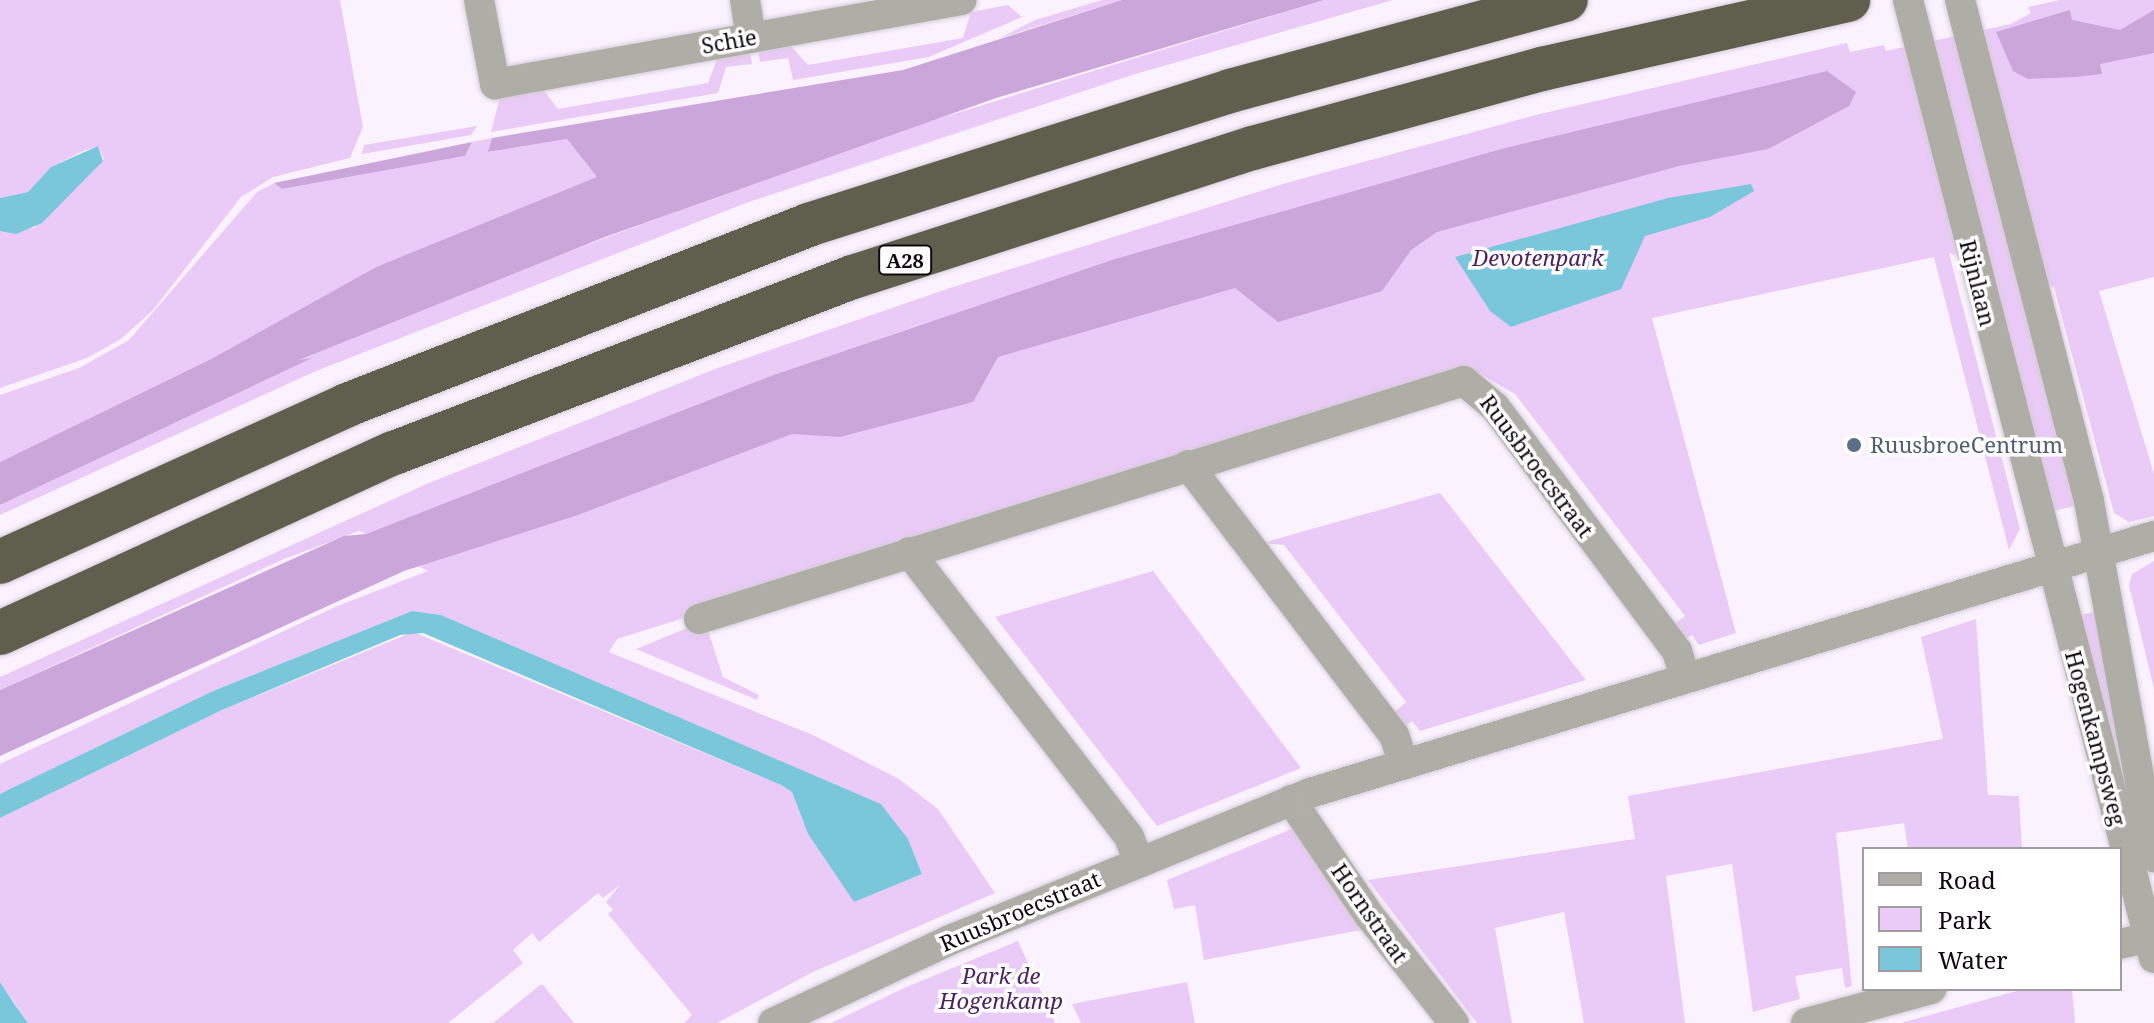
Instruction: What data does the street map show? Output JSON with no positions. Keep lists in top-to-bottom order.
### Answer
{
  "streets": {
    "highway": ["A28"],
    "street": [
      "Schie",
      "Rijnlaan",
      "Ruusbroecstraat",
      "Hogenkampsweg",
      "Hornstraat"
    ]
  },
  "crossings": [
    ["Rijnlaan", "Ruusbroecstraat"],
    ["Rijnlaan", "Hogenkampsweg"],
    ["Ruusbroecstraat", "Hogenkampsweg"],
    ["Ruusbroecstraat", "Hornstraat"]
  ],
  "parks": ["Devotenpark", "Park de Hogenkamp"],
  "places": ["RuusbroeCentrum"],
  "legend": ["Road", "Park", "Water"]
}
